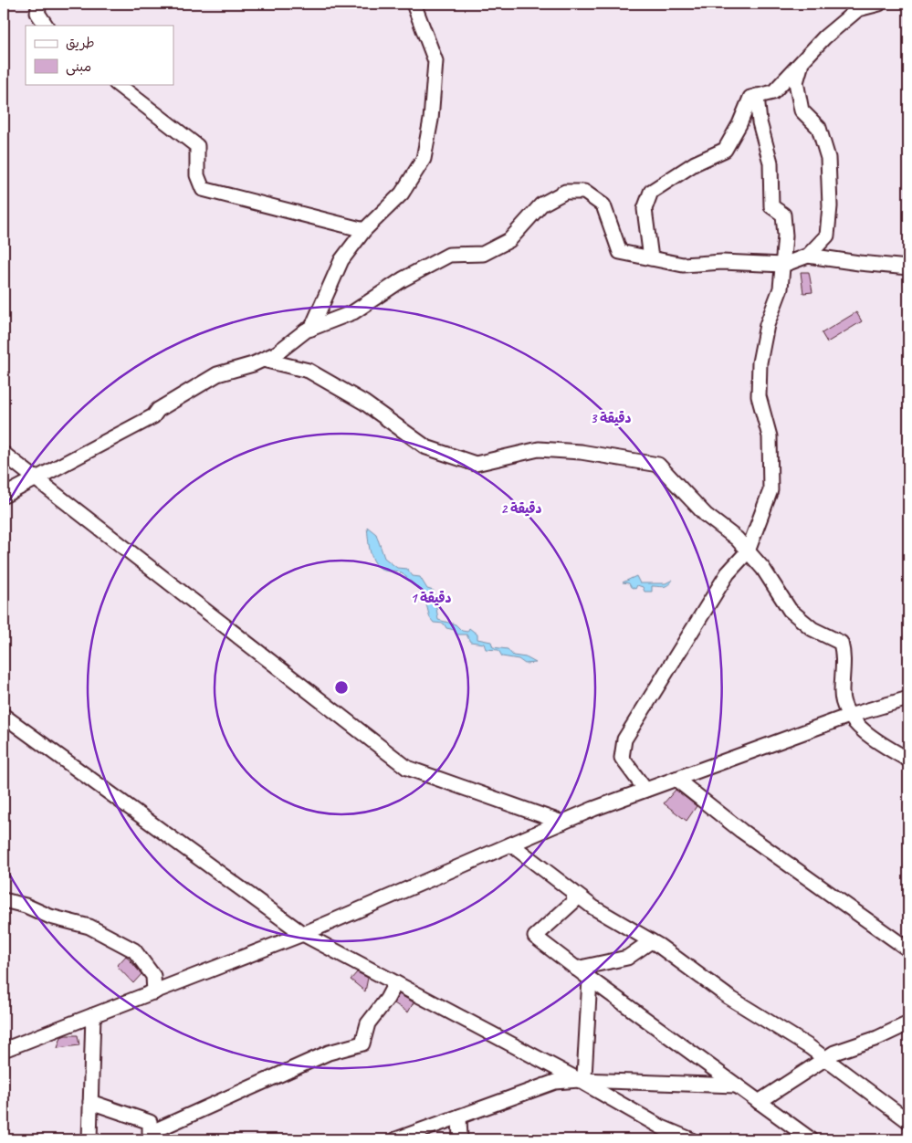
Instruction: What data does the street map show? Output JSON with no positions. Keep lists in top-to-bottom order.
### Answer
{
  "legend": ["طريق", "مبنى"],
  "rings": ["3 دقيقة", "2 دقيقة", "1 دقيقة"]
}
